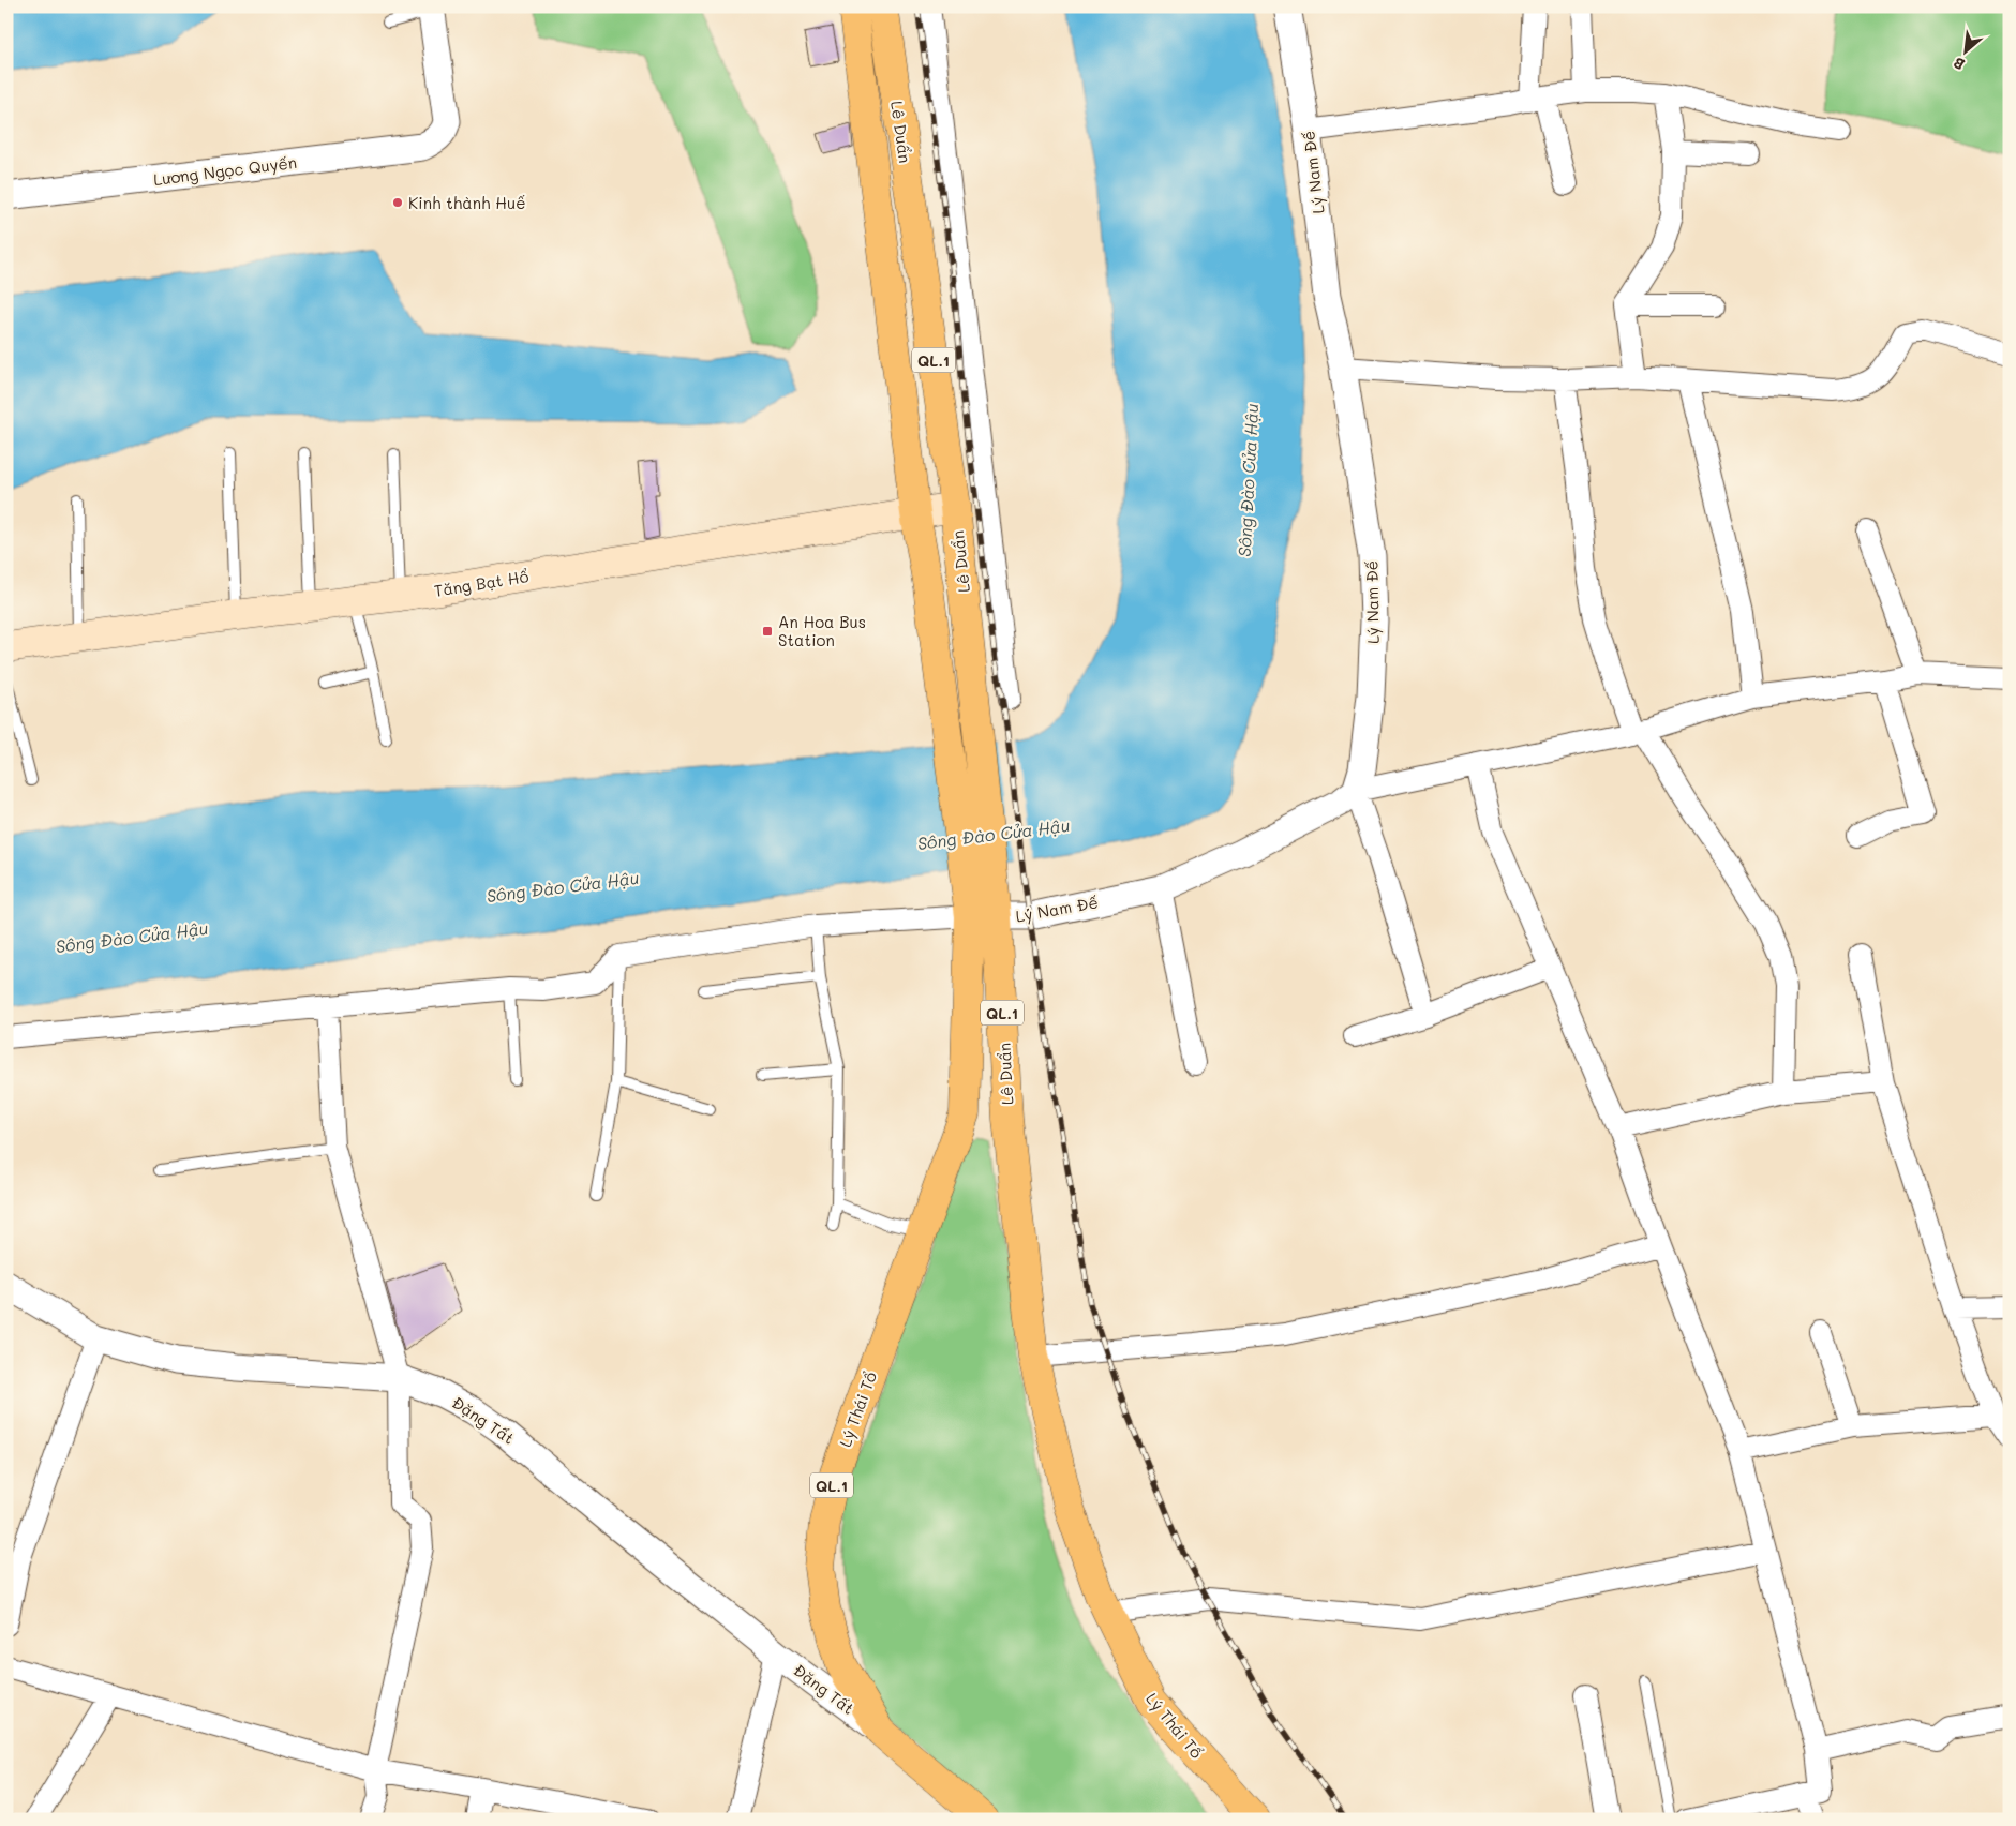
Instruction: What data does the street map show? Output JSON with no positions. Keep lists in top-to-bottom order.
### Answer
{
  "streets": {
    "main road": [
      "Lê Duẩn",
      "QL.1",
      "Tăng Bạt Hổ",
      "Lý Thái Tổ"
    ],
    "street": ["Lương Ngọc Quyến", "Lý Nam Đế", "Đặng Tất"]
  },
  "crossings": [
    ["Lê Duẩn", "Lý Nam Đế"],
    ["Lê Duẩn", "Tăng Bạt Hổ"],
    ["Lê Duẩn", "Lý Thái Tổ"],
    ["Lý Thái Tổ", "Đặng Tất"]
  ],
  "water": ["Sông Đào Cửa Hậu"],
  "places": {
    "other": ["Kinh thành Huế"],
    "transit": ["An Hoa Bus Station"]
  },
  "north": "bottom left"
}
